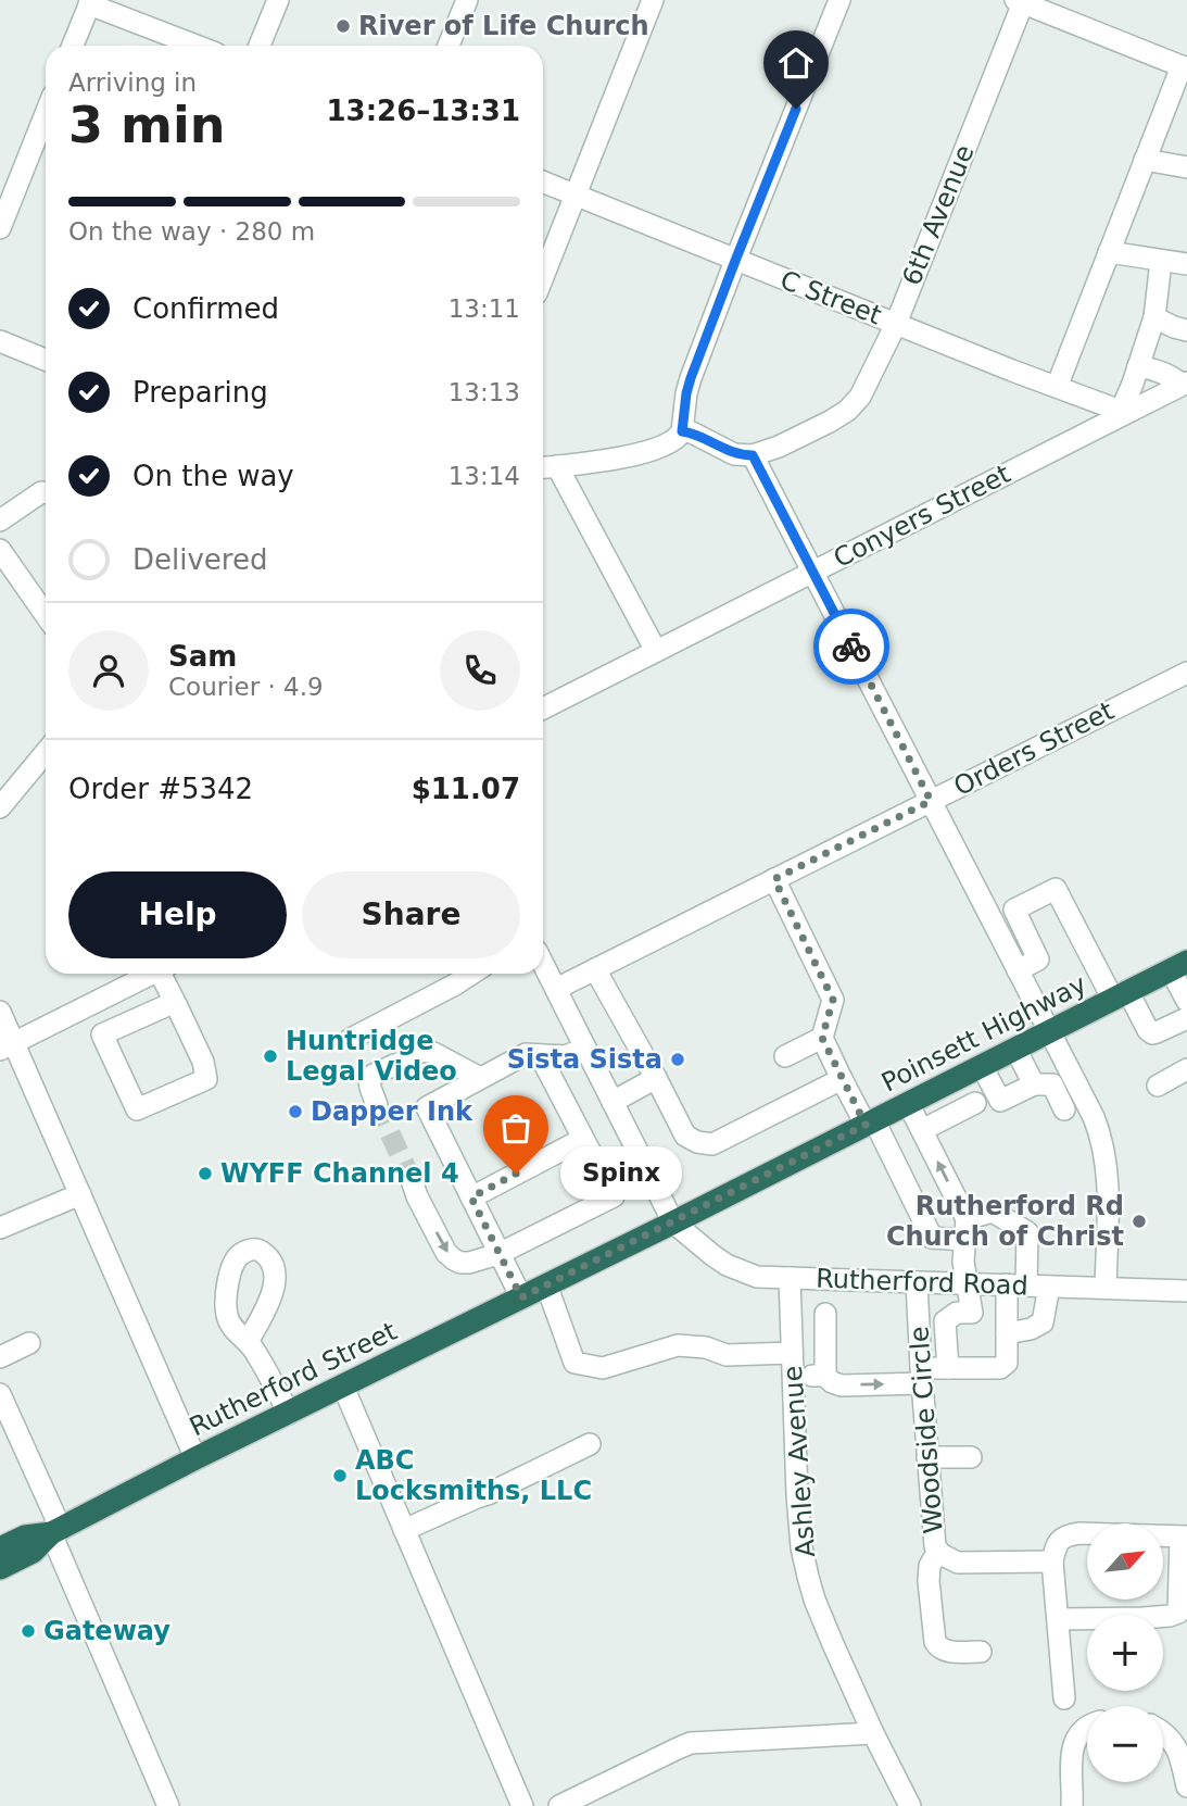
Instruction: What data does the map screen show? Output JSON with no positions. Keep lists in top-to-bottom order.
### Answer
{
  "streets": {
    "highway": ["Poinsett Highway", "Rutherford Street"],
    "street": [
      "6th Avenue",
      "C Street",
      "Conyers Street",
      "Orders Street",
      "Rutherford Road",
      "Woodside Circle",
      "Ashley Avenue"
    ]
  },
  "crossings": [
    ["6th Avenue", "C Street"],
    ["C Street", "Conyers Street"],
    ["Poinsett Highway", "Rutherford Road"],
    ["Poinsett Highway", "Rutherford Street"],
    ["Rutherford Road", "Woodside Circle"],
    ["Rutherford Road", "Ashley Avenue"]
  ],
  "places": [
    "River of Life Church",
    "Huntridge Legal Video",
    "Sista Sista",
    "Dapper Ink",
    "WYFF Channel 4",
    "Spinx",
    "Rutherford Rd Church of Christ",
    "ABC Locksmiths, LLC",
    "Gateway"
  ],
  "north": "top right",
  "page": {
    "heading": ["3 min", "Arriving in", "13:26–13:31"],
    "panel": [
      "Sam",
      "Courier · 4.9",
      "Order #5342",
      "$11.07"
    ],
    "bar": "On the way · 280 m",
    "list": [
      ["Confirmed", "13:11"],
      ["Preparing", "13:13"],
      ["On the way", "13:14"],
      "Delivered"
    ],
    "buttons": ["Help", "Share"],
    "bubble": "Spinx",
    "map_buttons": ["+", "−"]
  }
}
